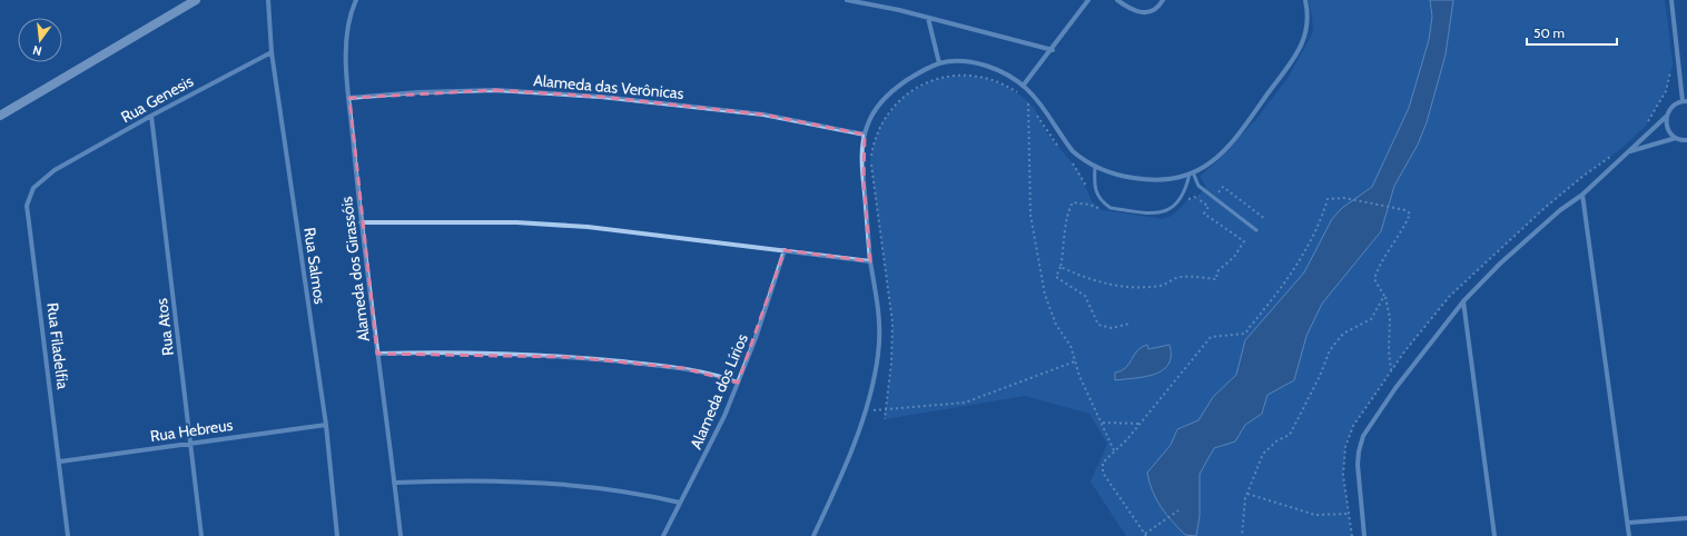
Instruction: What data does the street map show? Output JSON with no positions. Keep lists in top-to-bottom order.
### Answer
{
  "streets": {
    "street": [
      "Alameda das Verônicas",
      "Rua Genesis",
      "Rua Salmos",
      "Alameda dos Girassóis",
      "Rua Atos",
      "Rua Filadelfia",
      "Alameda dos Lírios",
      "Rua Hebreus"
    ]
  },
  "crossings": [
    ["Alameda das Verônicas", "Alameda dos Girassóis"],
    ["Rua Genesis", "Rua Salmos"],
    ["Rua Genesis", "Rua Atos"],
    ["Rua Genesis", "Rua Filadelfia"],
    ["Rua Salmos", "Rua Hebreus"],
    ["Rua Atos", "Rua Hebreus"],
    ["Rua Filadelfia", "Rua Hebreus"]
  ],
  "scale_bar": "50 m",
  "north": "bottom"
}
